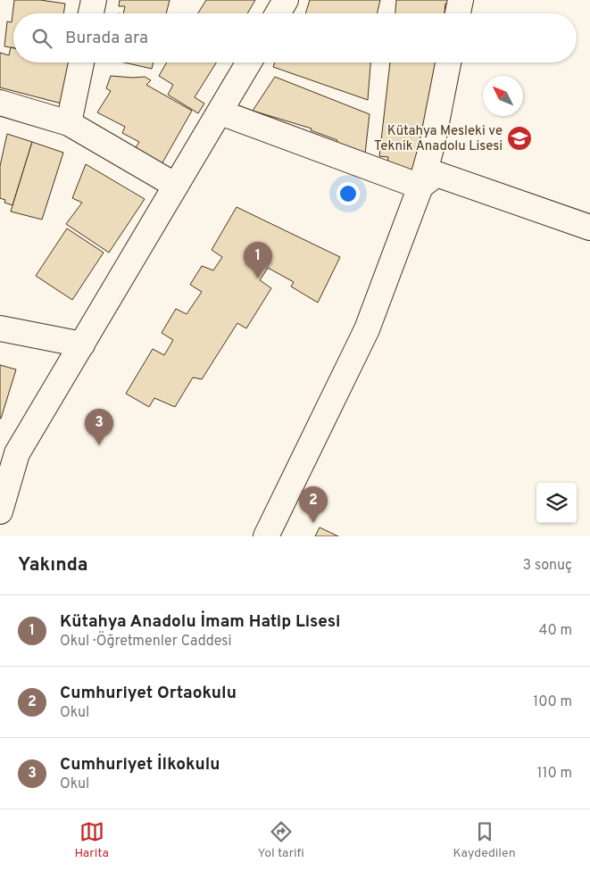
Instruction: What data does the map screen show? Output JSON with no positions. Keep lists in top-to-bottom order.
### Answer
{
  "places": {
    "school or university": ["Kütahya Mesleki ve Teknik Anadolu Lisesi"]
  },
  "north": "top left",
  "page": {
    "search": "Burada ara",
    "pins": ["1", "3", "2"],
    "heading": ["Yakında", "3 sonuç"],
    "list": [
      {
        "mark": "1",
        "name": "Kütahya Anadolu İmam Hatip Lisesi",
        "note": "Okul · Öğretmenler Caddesi",
        "value": "40 m"
      },
      {
        "mark": "2",
        "name": "Cumhuriyet Ortaokulu",
        "note": "Okul",
        "value": "100 m"
      },
      {
        "mark": "3",
        "name": "Cumhuriyet İlkokulu",
        "note": "Okul",
        "value": "110 m"
      }
    ],
    "nav": ["Harita", "Yol tarifi", "Kaydedilen"]
  }
}
